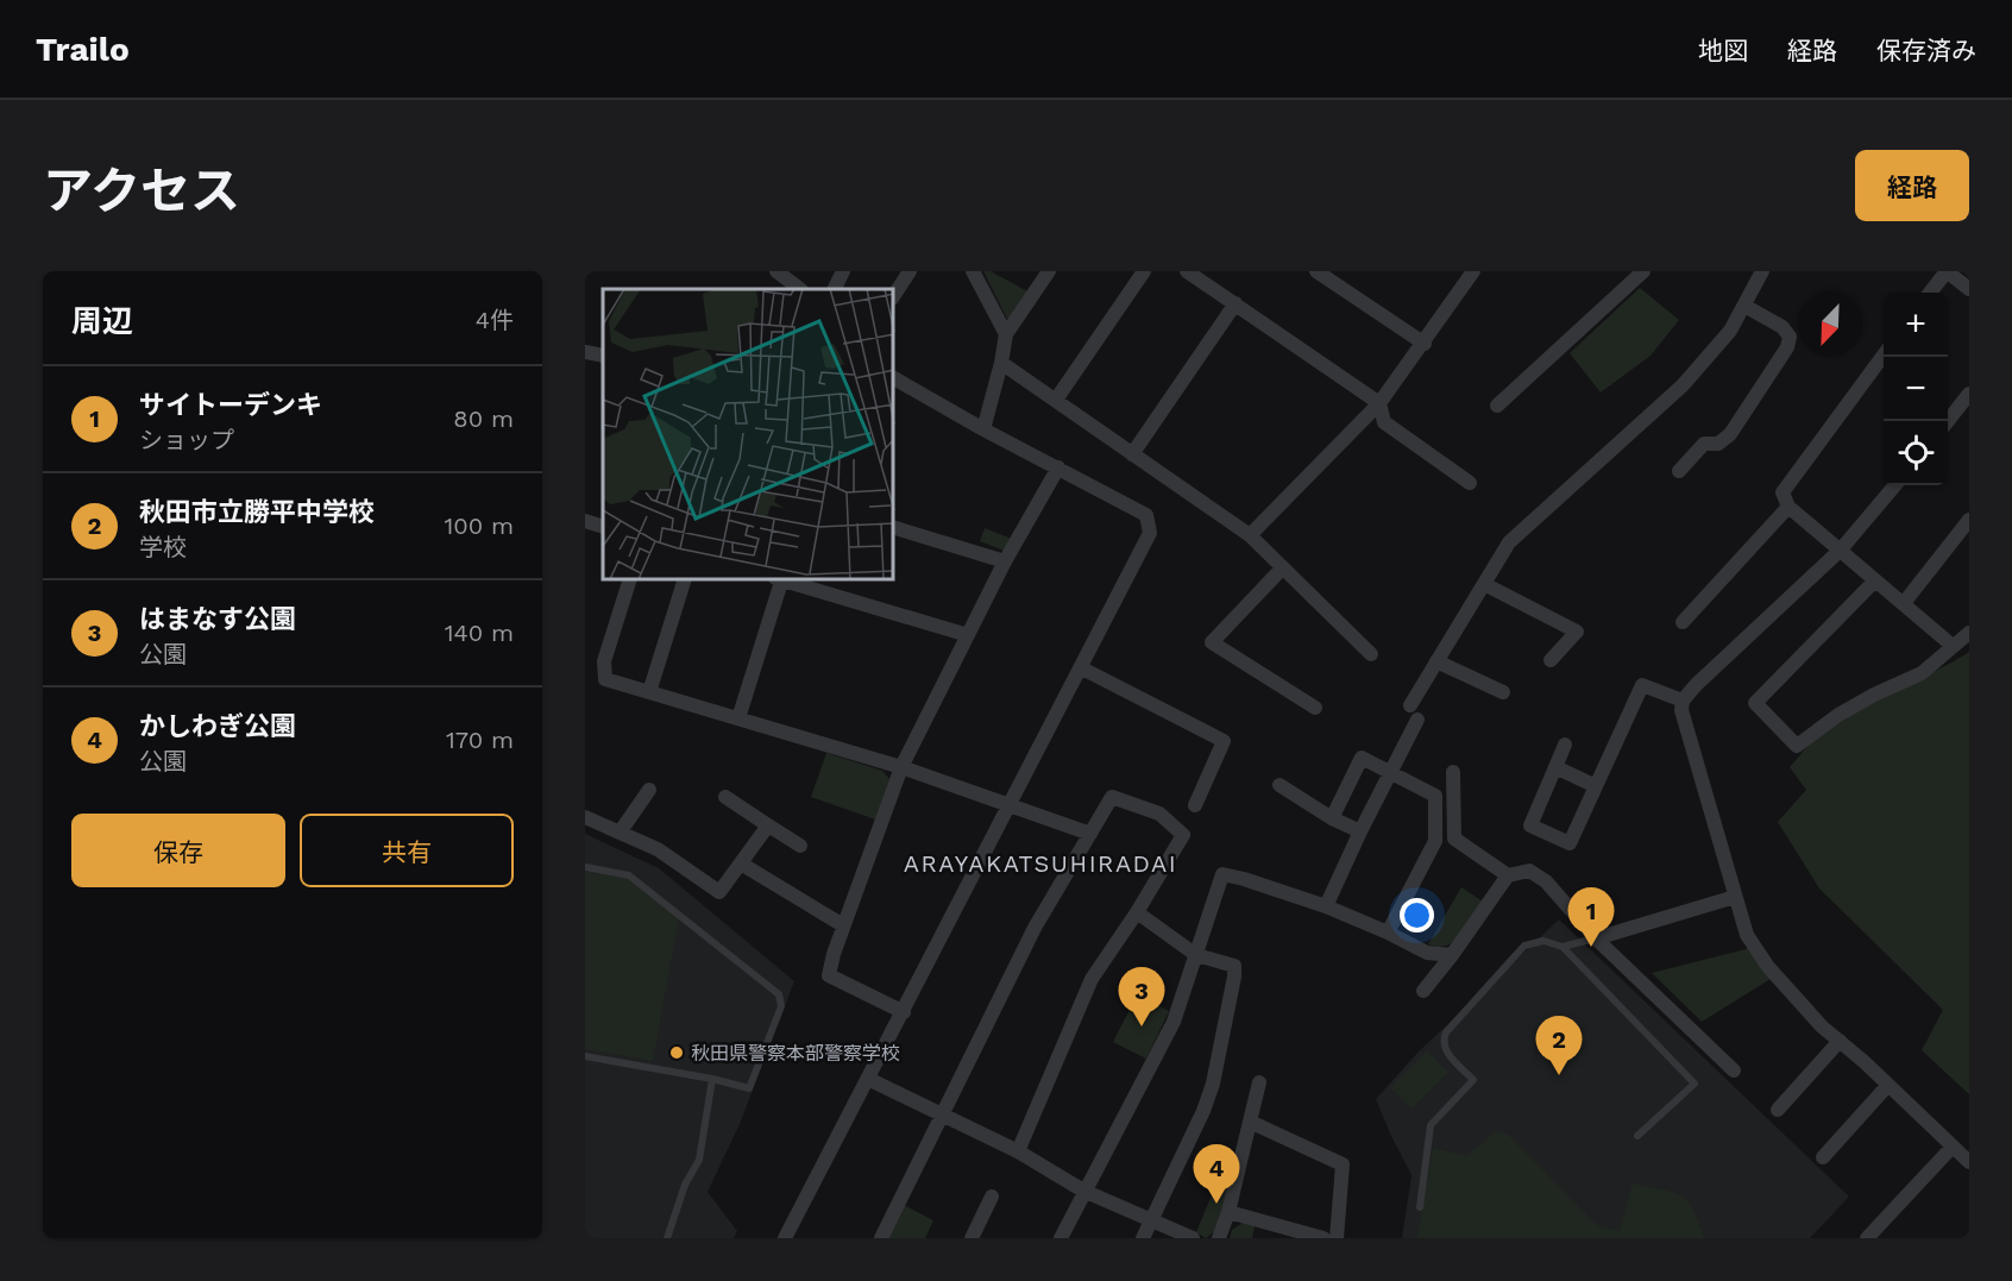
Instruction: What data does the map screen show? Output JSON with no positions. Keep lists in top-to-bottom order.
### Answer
{
  "districts": ["ARAYAKATSUHIRADAI"],
  "places": ["秋田県警察本部警察学校"],
  "north": "bottom left",
  "page": {
    "header": "Trailo",
    "nav": ["地図", "経路", "保存済み"],
    "title": "アクセス",
    "buttons": [
      "経路",
      ["保存", "共有"]
    ],
    "heading": ["周辺", "4件"],
    "map_buttons": ["+", "−"],
    "list": [
      {
        "mark": "1",
        "name": "サイトーデンキ",
        "note": "ショップ",
        "value": "80 m"
      },
      {
        "mark": "2",
        "name": "秋田市立勝平中学校",
        "note": "学校",
        "value": "100 m"
      },
      {
        "mark": "3",
        "name": "はまなす公園",
        "note": "公園",
        "value": "140 m"
      },
      {
        "mark": "4",
        "name": "かしわぎ公園",
        "note": "公園",
        "value": "170 m"
      }
    ],
    "pins": [
      "1",
      "3",
      "2",
      "4"
    ]
  }
}
